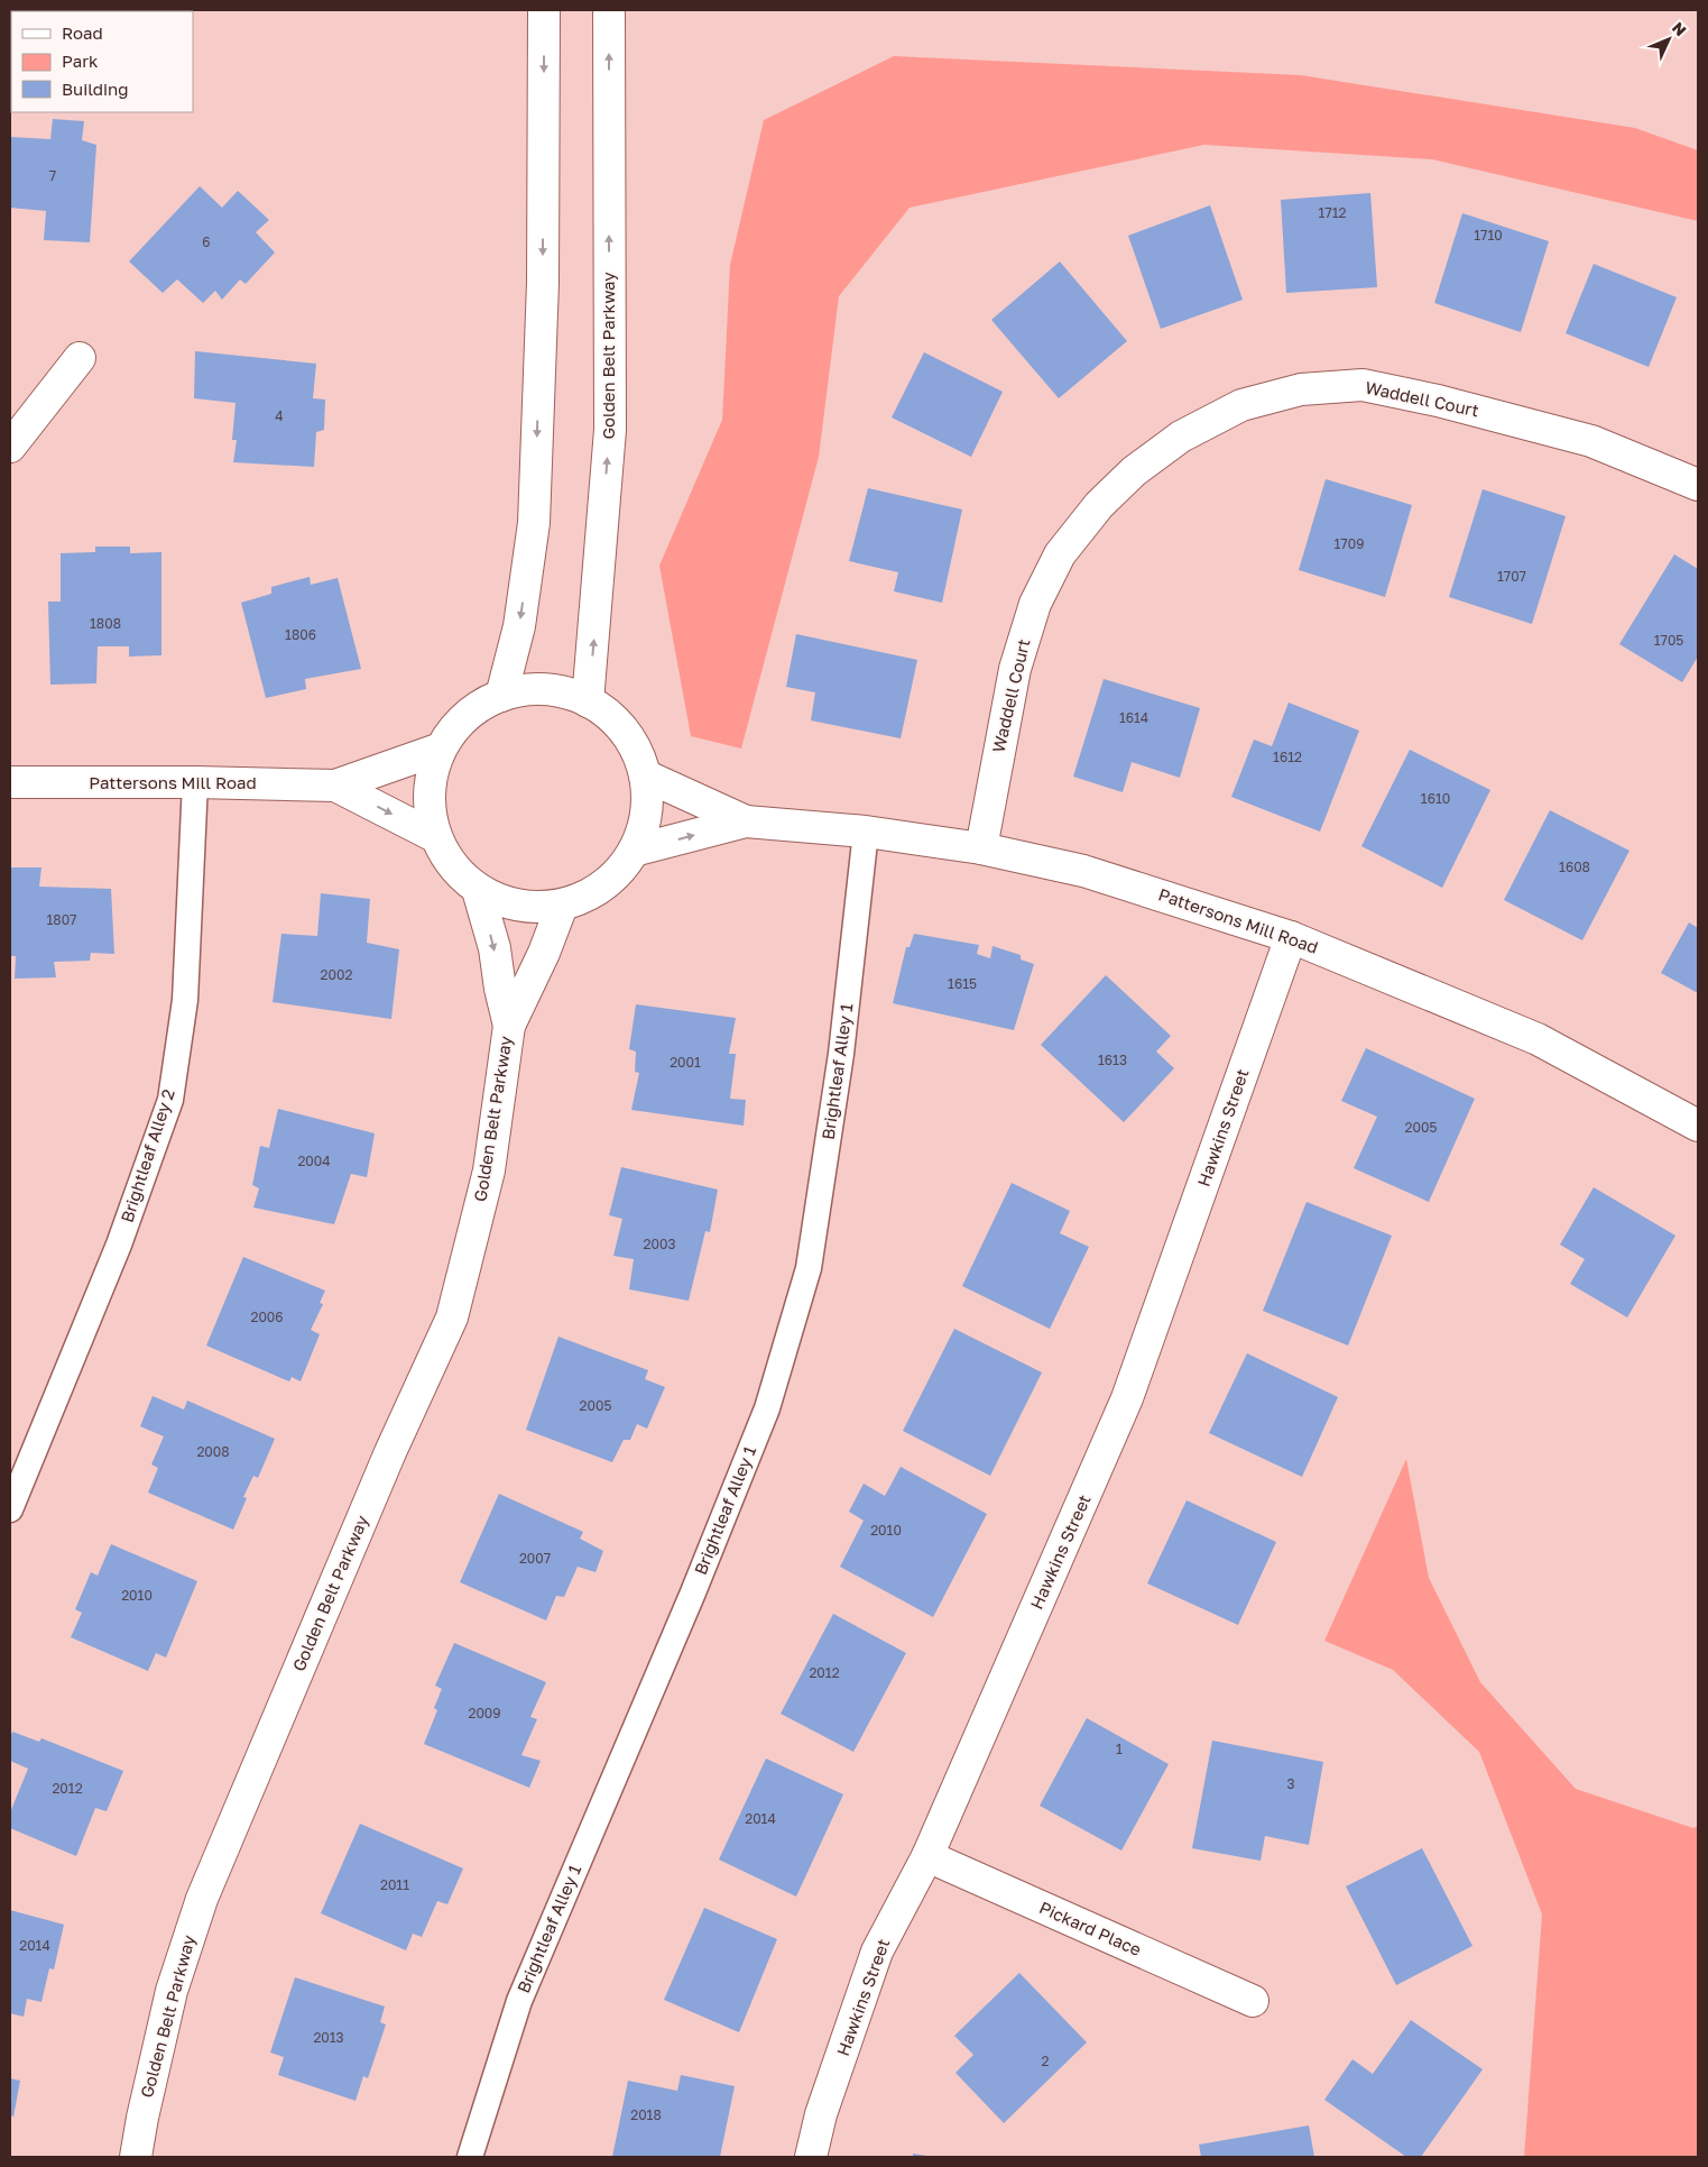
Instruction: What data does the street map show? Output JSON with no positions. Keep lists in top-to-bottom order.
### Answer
{
  "streets": {
    "street": [
      "Golden Belt Parkway",
      "Waddell Court",
      "Pattersons Mill Road",
      "Hawkins Street",
      "Pickard Place"
    ],
    "lane": ["Brightleaf Alley 1", "Brightleaf Alley 2"]
  },
  "crossings": [
    ["Waddell Court", "Pattersons Mill Road"],
    ["Pattersons Mill Road", "Brightleaf Alley 1"],
    ["Pattersons Mill Road", "Hawkins Street"],
    ["Pattersons Mill Road", "Brightleaf Alley 2"],
    ["Hawkins Street", "Pickard Place"]
  ],
  "house_numbers": [
    "7",
    "1712",
    "1710",
    "6",
    "4",
    "1709",
    "1707",
    "1808",
    "1806",
    "1705",
    "1614",
    "1612",
    "1610",
    "1608",
    "1807",
    "2002",
    "1615",
    "1613",
    "2001",
    "2005",
    "2004",
    "2003",
    "2006",
    "2005",
    "2008",
    "2010",
    "2007",
    "2010",
    "2012",
    "2009",
    "1",
    "3",
    "2012",
    "2014",
    "2011",
    "2014",
    "2013",
    "2",
    "2018"
  ],
  "legend": ["Road", "Park", "Building"],
  "north": "top right"
}
